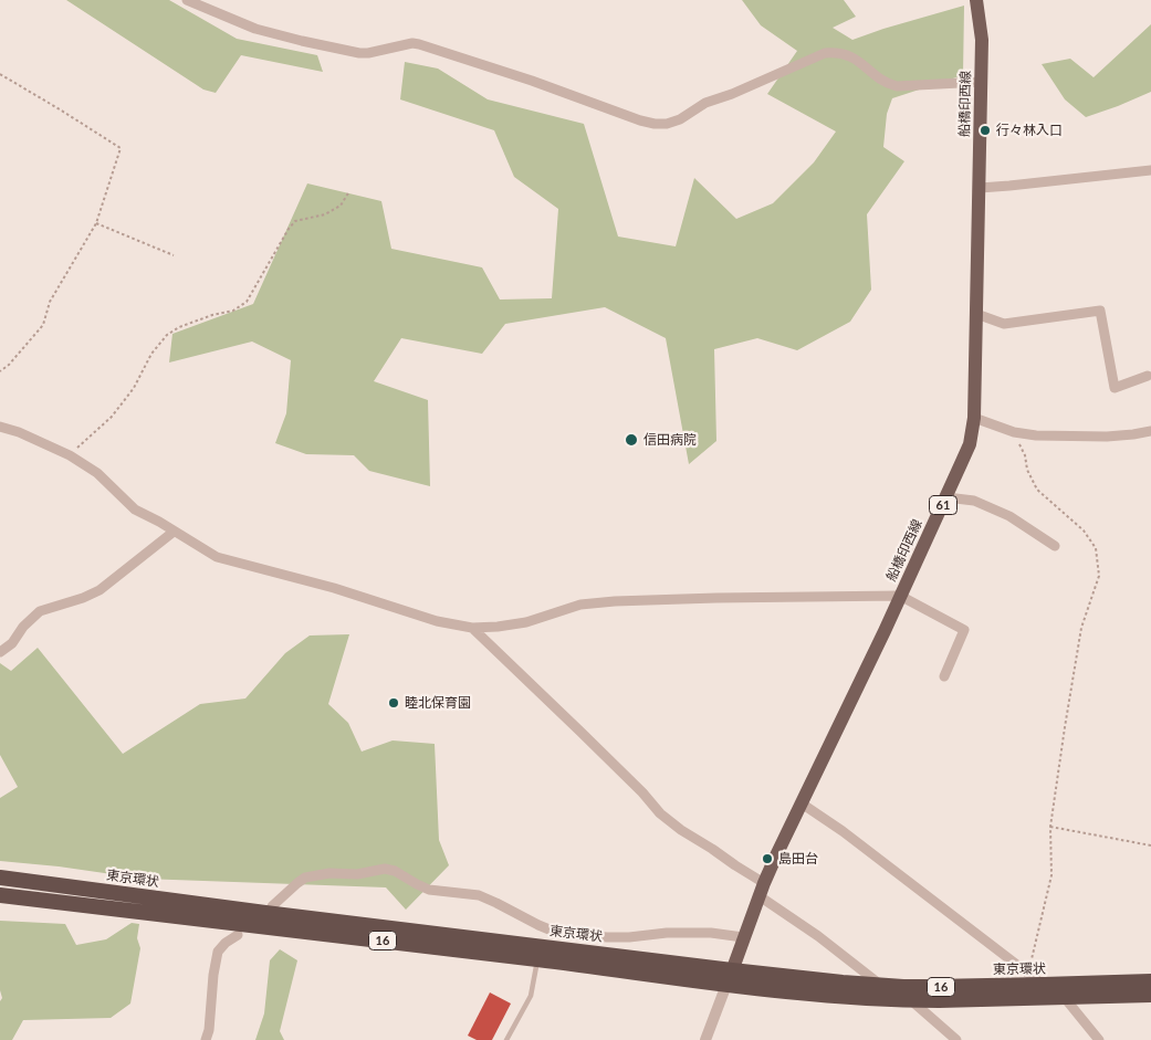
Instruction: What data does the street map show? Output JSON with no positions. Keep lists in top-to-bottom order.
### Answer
{
  "streets": {
    "highway": ["東京環状", "16"],
    "main road": ["船橋印西線", "61"]
  },
  "crossings": [
    ["船橋印西線", "東京環状"]
  ],
  "places": [
    "行々林入口",
    "信田病院",
    "睦北保育園",
    "島田台"
  ]
}
